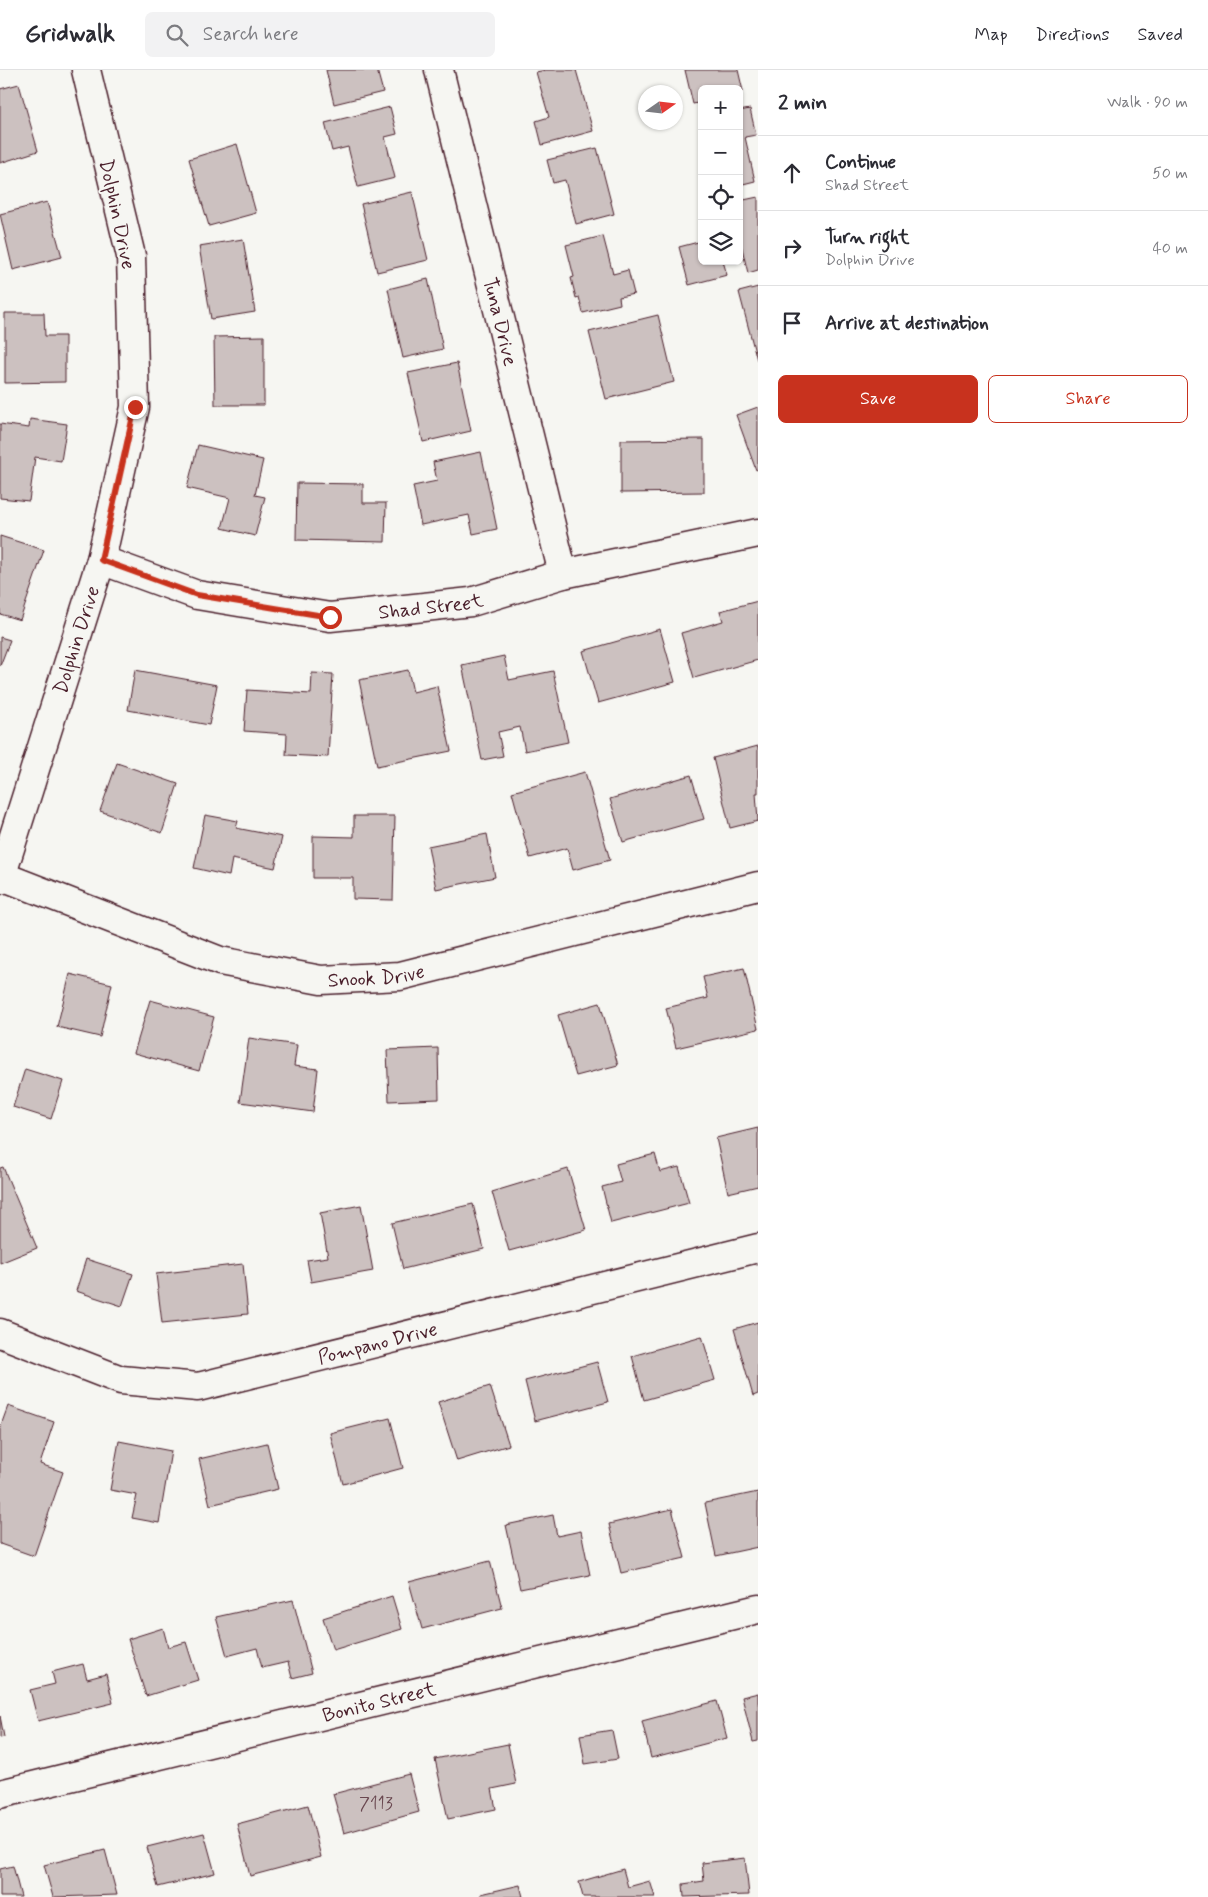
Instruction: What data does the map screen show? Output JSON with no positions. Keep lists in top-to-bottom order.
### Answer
{
  "streets": {
    "street": [
      "Dolphin Drive",
      "Tuna Drive",
      "Shad Street",
      "Snook Drive",
      "Pompano Drive",
      "Bonito Street"
    ]
  },
  "crossings": [
    ["Dolphin Drive", "Shad Street"],
    ["Dolphin Drive", "Snook Drive"],
    ["Tuna Drive", "Shad Street"]
  ],
  "house_numbers": ["7113"],
  "north": "right",
  "page": {
    "header": "Gridwalk",
    "search": "Search here",
    "nav": ["Map", "Directions", "Saved"],
    "heading": ["2 min", "Walk · 90 m"],
    "map_buttons": ["+", "−"],
    "list": [
      ["Continue", "Shad Street", "50 m"],
      ["Turn right", "Dolphin Drive", "40 m"],
      "Arrive at destination"
    ],
    "buttons": ["Save", "Share"]
  }
}
